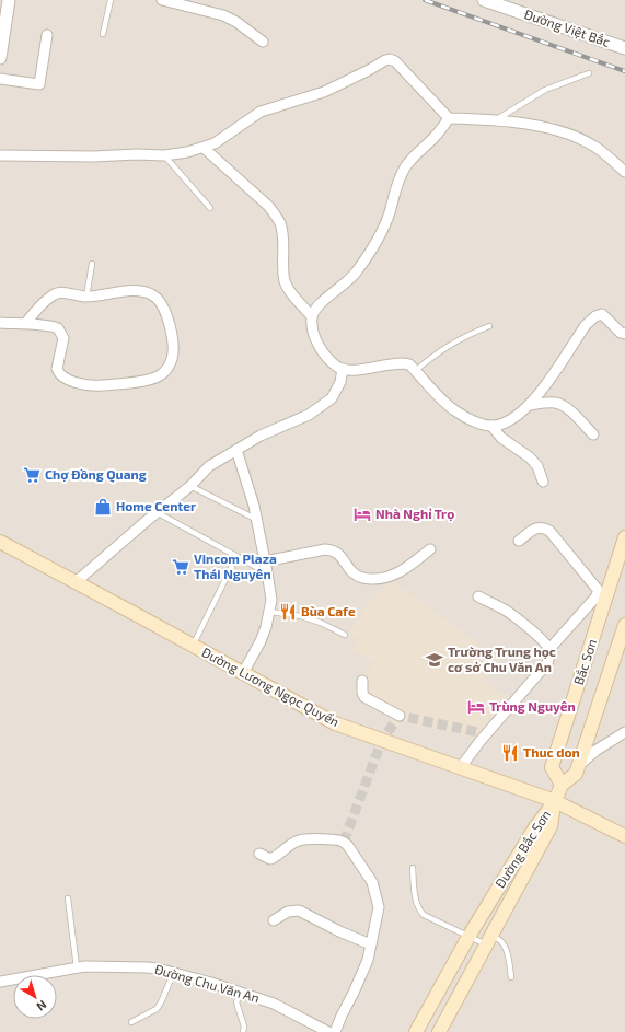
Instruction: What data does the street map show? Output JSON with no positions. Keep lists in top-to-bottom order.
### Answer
{
  "streets": {
    "main road": ["Bắc Sơn", "Đường Lương Ngọc Quyến", "Đường Bắc Sơn"],
    "street": ["Đường Việt Bắc", "Đường Chu Văn An"]
  },
  "crossings": [
    ["Bắc Sơn", "Đường Lương Ngọc Quyến"],
    ["Bắc Sơn", "Đường Bắc Sơn"],
    ["Đường Lương Ngọc Quyến", "Đường Bắc Sơn"]
  ],
  "places": {
    "supermarket": ["Chợ Đồng Quang", "Vincom Plaza Thái Nguyên"],
    "shop": ["Home Center"],
    "hotel": ["Nhà Nghỉ Trọ", "Trùng Nguyên"],
    "restaurant": ["Bùa Cafe", "Thuc don"],
    "school or university": ["Trường Trung học cơ sở Chu Văn An"]
  },
  "north": "bottom right"
}
